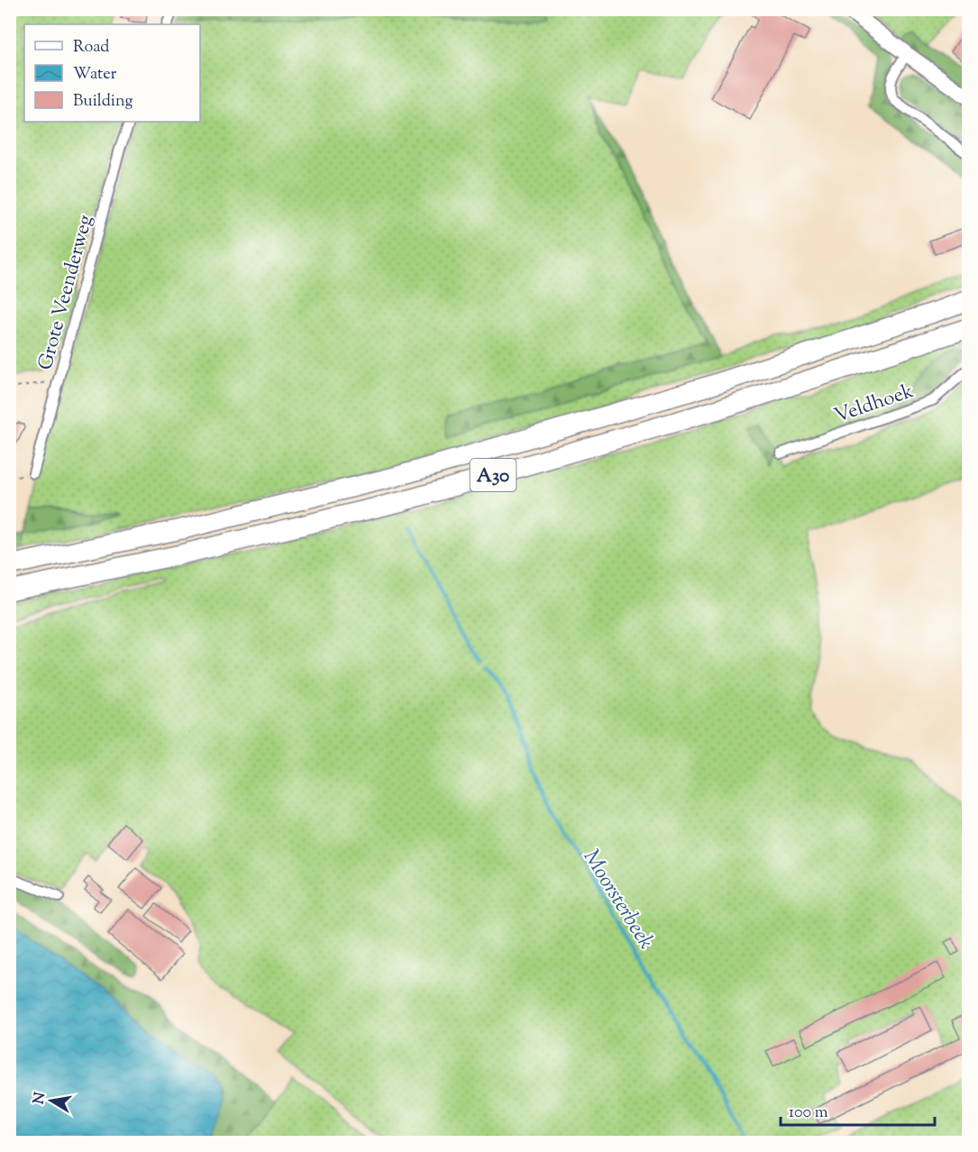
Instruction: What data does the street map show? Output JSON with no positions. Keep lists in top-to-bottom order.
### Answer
{
  "streets": {
    "highway": ["A30"],
    "street": ["Grote Veenderweg", "Veldhoek"]
  },
  "water": ["Moorsterbeek"],
  "legend": ["Road", "Water", "Building"],
  "scale_bar": "100 m",
  "north": "left"
}
